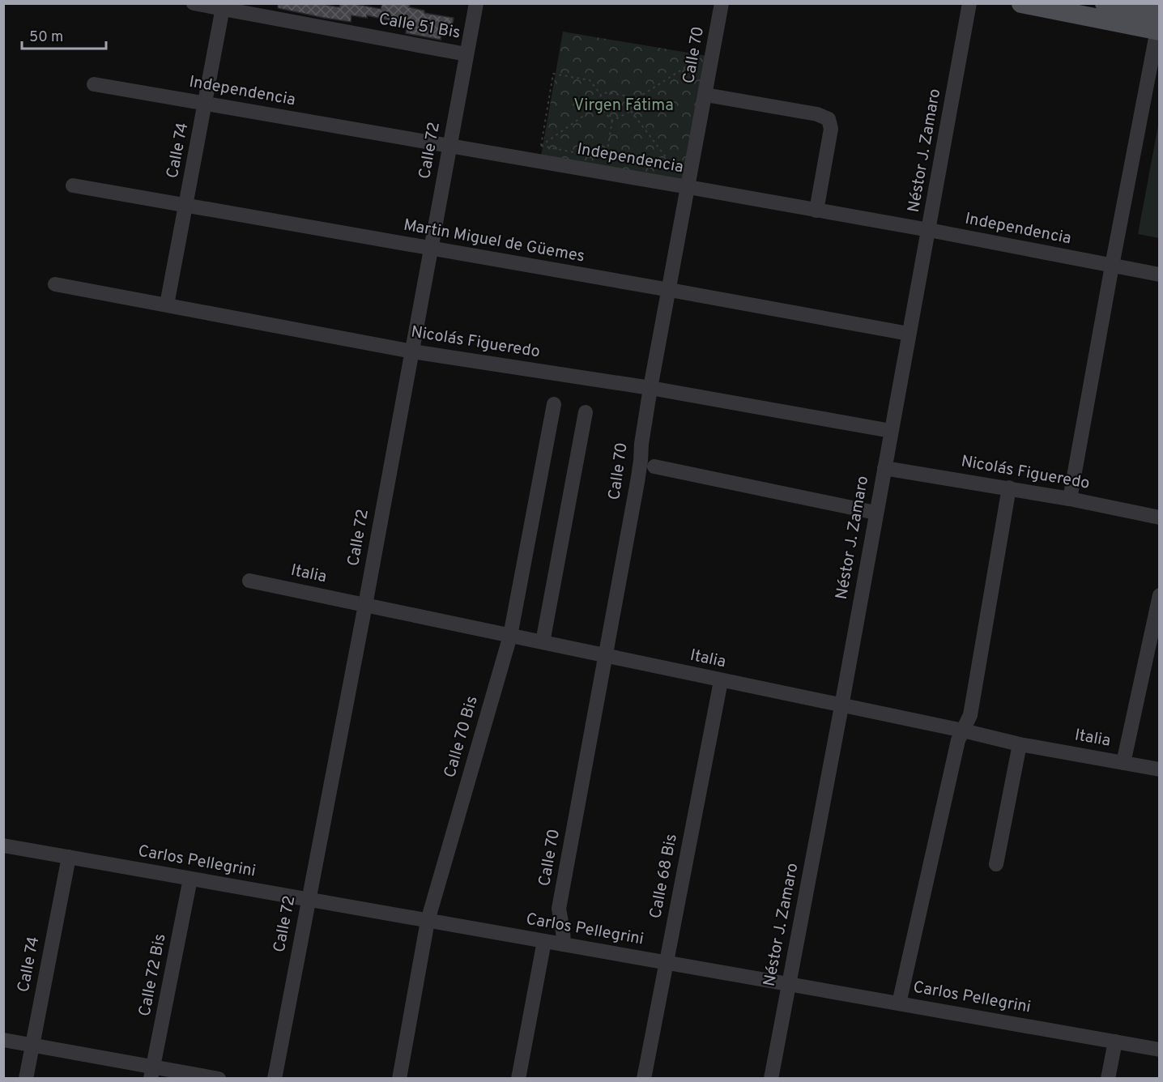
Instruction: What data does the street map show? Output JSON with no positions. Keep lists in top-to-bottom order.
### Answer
{
  "streets": {
    "street": [
      "Calle 51 Bis",
      "Calle 70",
      "Independencia",
      "Calle 74",
      "Calle 72",
      "Néstor J. Zamaro",
      "Martin Miguel de Güemes",
      "Nicolás Figueredo",
      "Italia",
      "Calle 70 Bis",
      "Carlos Pellegrini",
      "Calle 68 Bis",
      "Calle 72 Bis"
    ]
  },
  "crossings": [
    ["Calle 51 Bis", "Calle 74"],
    ["Calle 51 Bis", "Calle 72"],
    ["Calle 70", "Independencia"],
    ["Calle 70", "Martin Miguel de Güemes"],
    ["Calle 70", "Nicolás Figueredo"],
    ["Calle 70", "Italia"],
    ["Calle 70", "Carlos Pellegrini"],
    ["Independencia", "Calle 74"],
    ["Independencia", "Calle 72"],
    ["Independencia", "Néstor J. Zamaro"],
    ["Calle 74", "Martin Miguel de Güemes"],
    ["Calle 74", "Nicolás Figueredo"],
    ["Calle 74", "Carlos Pellegrini"],
    ["Calle 72", "Martin Miguel de Güemes"],
    ["Calle 72", "Nicolás Figueredo"],
    ["Calle 72", "Italia"],
    ["Calle 72", "Carlos Pellegrini"],
    ["Néstor J. Zamaro", "Martin Miguel de Güemes"],
    ["Néstor J. Zamaro", "Nicolás Figueredo"],
    ["Néstor J. Zamaro", "Italia"],
    ["Néstor J. Zamaro", "Carlos Pellegrini"],
    ["Italia", "Calle 70 Bis"],
    ["Italia", "Calle 68 Bis"],
    ["Calle 70 Bis", "Carlos Pellegrini"],
    ["Carlos Pellegrini", "Calle 68 Bis"],
    ["Carlos Pellegrini", "Calle 72 Bis"]
  ],
  "parks": ["Virgen Fátima"],
  "scale_bar": "50 m"
}
